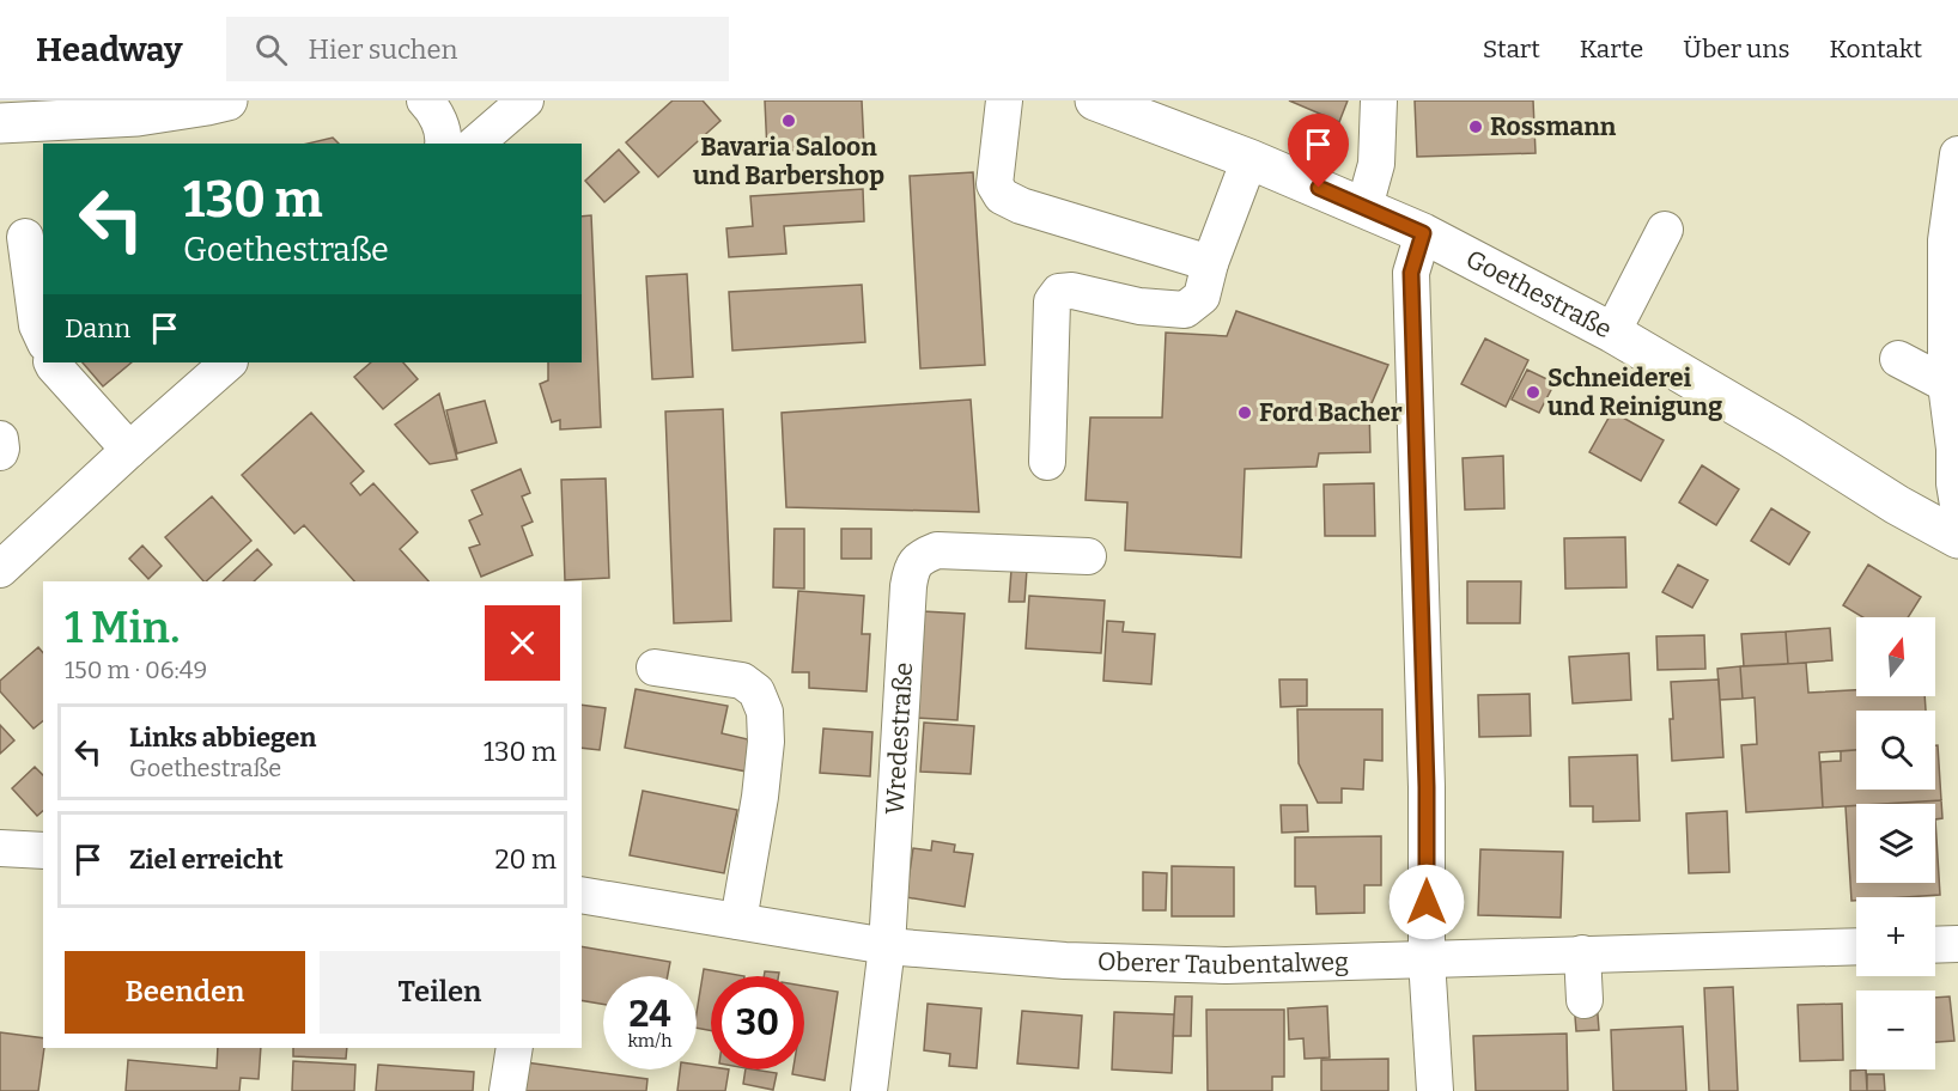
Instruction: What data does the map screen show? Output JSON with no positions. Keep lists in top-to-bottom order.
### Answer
{
  "streets": {
    "main road": ["Goethestraße"],
    "street": ["Wredestraße", "Oberer Taubentalweg"]
  },
  "crossings": [
    ["Wredestraße", "Oberer Taubentalweg"]
  ],
  "places": [
    "Bavaria Saloon und Barbershop",
    "Rossmann",
    "Schneiderei und Reinigung",
    "Ford Bacher"
  ],
  "north": "top",
  "page": {
    "header": "Headway",
    "search": "Hier suchen",
    "nav": [
      "Start",
      "Karte",
      "Über uns",
      "Kontakt"
    ],
    "turn": ["130 m", "Goethestraße"],
    "then": "Dann",
    "heading": ["1 Min.", "150 m · 06:49"],
    "map_buttons": ["+", "−"],
    "list": [
      {
        "name": "Links abbiegen",
        "note": "Goethestraße",
        "value": "130 m"
      },
      {
        "name": "Ziel erreicht",
        "value": "20 m"
      }
    ],
    "buttons": ["Beenden", "Teilen"],
    "speed": "24 km/h",
    "limit": "30"
  }
}
